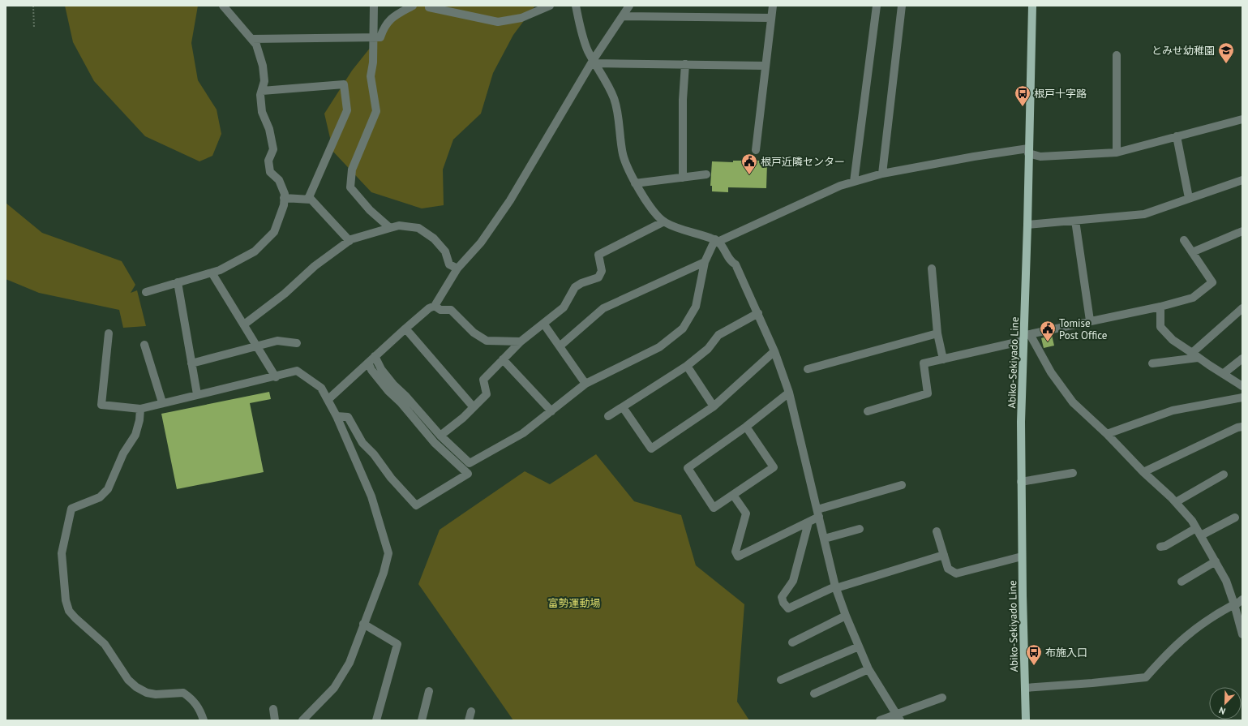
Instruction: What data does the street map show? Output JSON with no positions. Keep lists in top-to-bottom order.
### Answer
{
  "streets": {
    "main road": ["Abiko-Sekiyado Line"]
  },
  "parks": ["富勢運動場"],
  "places": {
    "school or university": ["とみせ幼稚園"],
    "bus stop": ["根戸十字路", "布施入口"],
    "public building": ["根戸近隣センター", "Tomise Post Office"]
  },
  "north": "bottom left"
}
